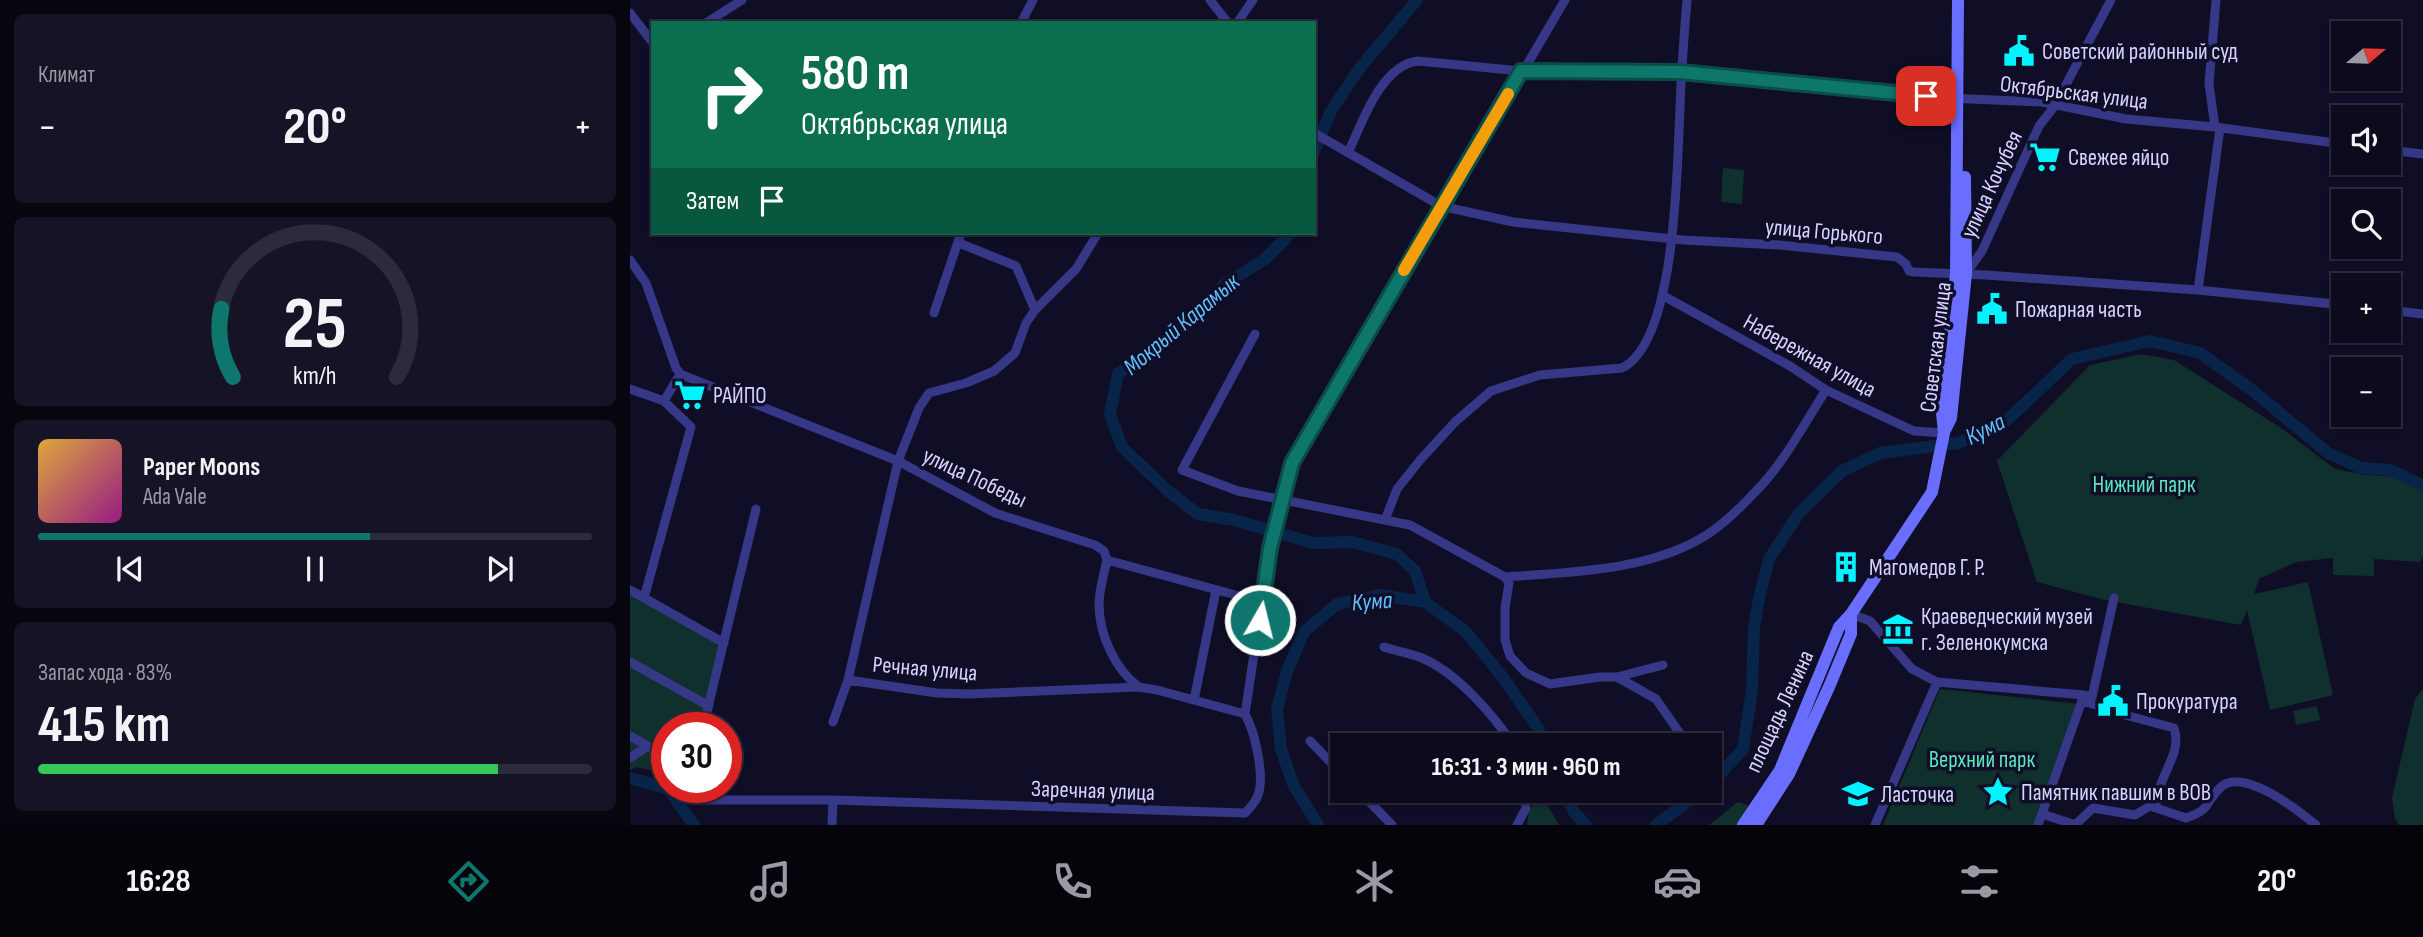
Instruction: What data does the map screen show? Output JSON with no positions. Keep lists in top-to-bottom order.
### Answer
{
  "streets": {
    "street": [
      "Октябрьская улица",
      "улица Кочубея",
      "улица Горького",
      "Советская улица",
      "Набережная улица",
      "улица Победы",
      "Речная улица",
      "площадь Ленина",
      "Заречная улица"
    ]
  },
  "crossings": [
    ["Октябрьская улица", "улица Кочубея"],
    ["Октябрьская улица", "улица Горького"],
    ["Октябрьская улица", "Советская улица"],
    ["улица Кочубея", "улица Горького"],
    ["улица Кочубея", "Советская улица"],
    ["улица Горького", "Советская улица"],
    ["Советская улица", "Набережная улица"],
    ["Советская улица", "площадь Ленина"],
    ["Набережная улица", "площадь Ленина"],
    ["улица Победы", "Речная улица"],
    ["Речная улица", "Заречная улица"]
  ],
  "water": ["Мокрый Карамык", "Кума"],
  "parks": ["Нижний парк", "Верхний парк"],
  "places": {
    "public building": ["Советский районный суд", "Пожарная часть", "Прокуратура"],
    "supermarket": ["Свежее яйцо", "РАЙПО"],
    "building": ["Магомедов Г. Р."],
    "museum": ["Краеведческий музей г. Зеленокумска"],
    "place": ["Памятник павшим в ВОВ"],
    "school or university": ["Ласточка"]
  },
  "north": "right",
  "page": {
    "tile": [
      "Климат",
      ["Запас хода · 83%", "415 km"]
    ],
    "map_buttons": ["+", "−"],
    "turn": ["580 m", "Октябрьская улица"],
    "heat": ["−", "20°", "+"],
    "then": "Затем",
    "song": ["Paper Moons", "Ada Vale"],
    "limit": "30",
    "trip": "16:31 · 3 мин · 960 m",
    "tabs": ["16:28", "20°"],
    "gauge": ["25", "km/h"]
  }
}
